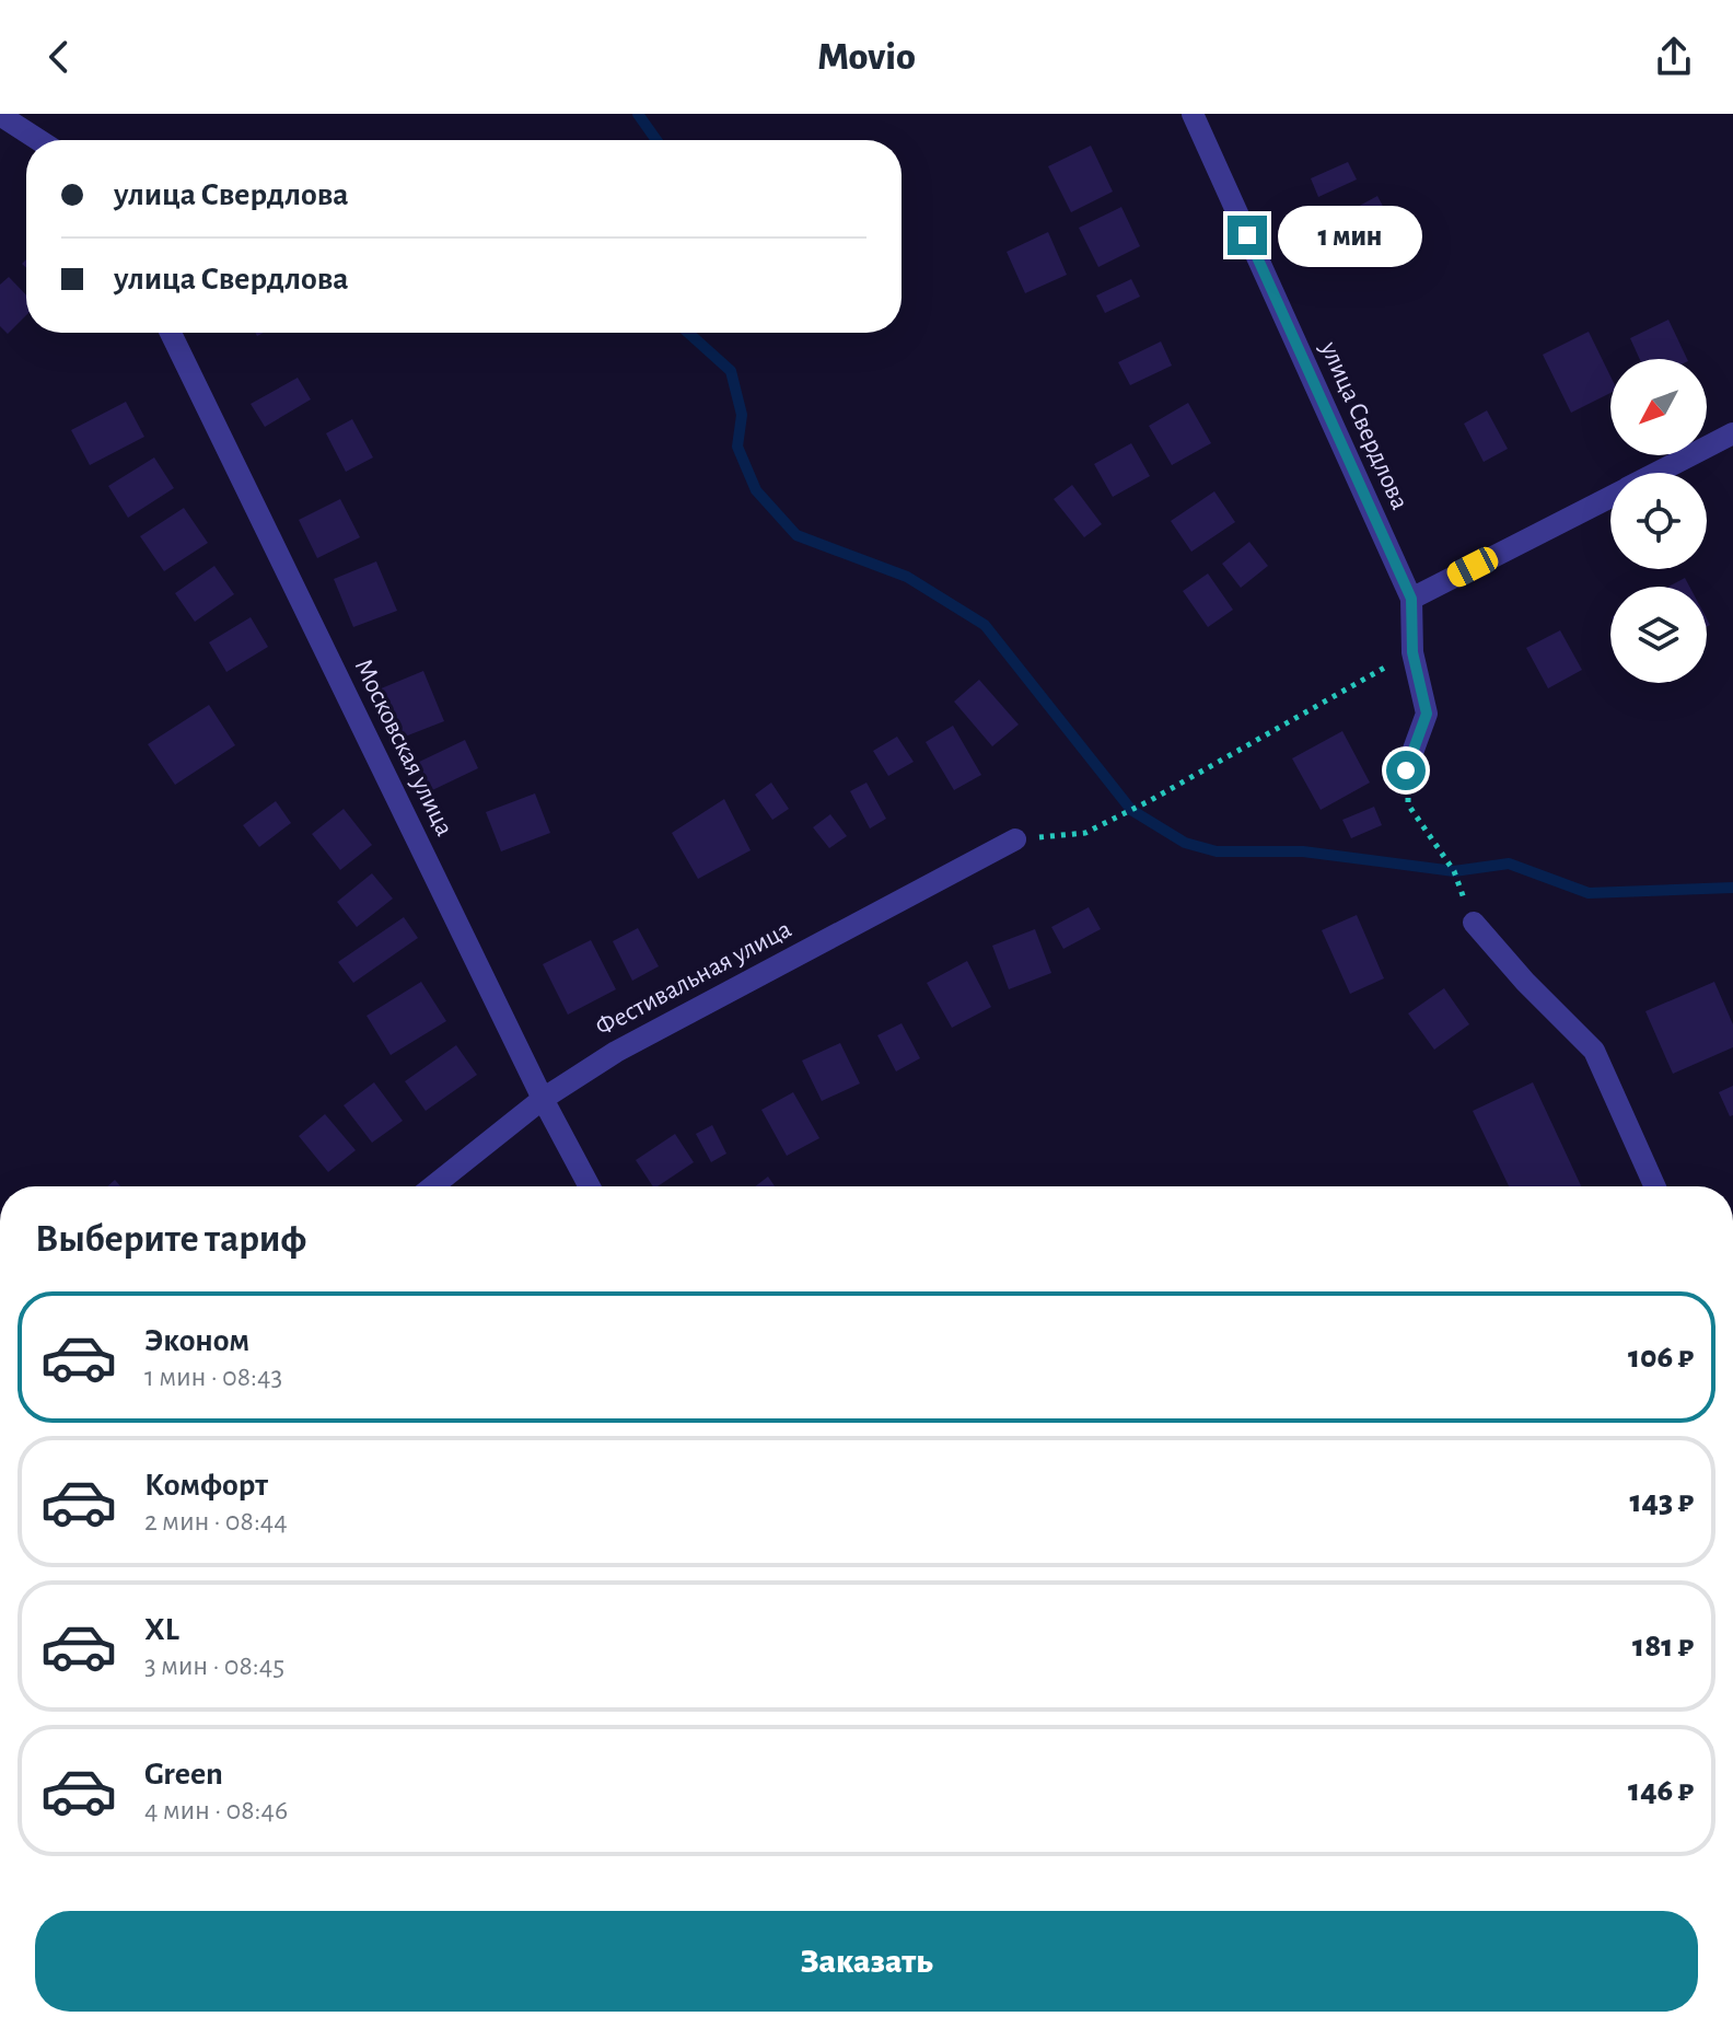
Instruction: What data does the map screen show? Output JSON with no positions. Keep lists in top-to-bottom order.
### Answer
{
  "streets": {
    "street": ["улица Свердлова", "Московская улица", "Фестивальная улица"]
  },
  "crossings": [
    ["Московская улица", "Фестивальная улица"]
  ],
  "north": "bottom left",
  "page": {
    "header": "Movio",
    "banner": ["улица Свердлова", "улица Свердлова"],
    "bubble": "1 мин",
    "heading": "Выберите тариф",
    "list": [
      {
        "name": "Эконом",
        "note": "1 мин · 08:43",
        "value": "106 ₽"
      },
      {
        "name": "Комфорт",
        "note": "2 мин · 08:44",
        "value": "143 ₽"
      },
      {
        "name": "XL",
        "note": "3 мин · 08:45",
        "value": "181 ₽"
      },
      {
        "name": "Green",
        "note": "4 мин · 08:46",
        "value": "146 ₽"
      }
    ],
    "buttons": "Заказать"
  }
}
